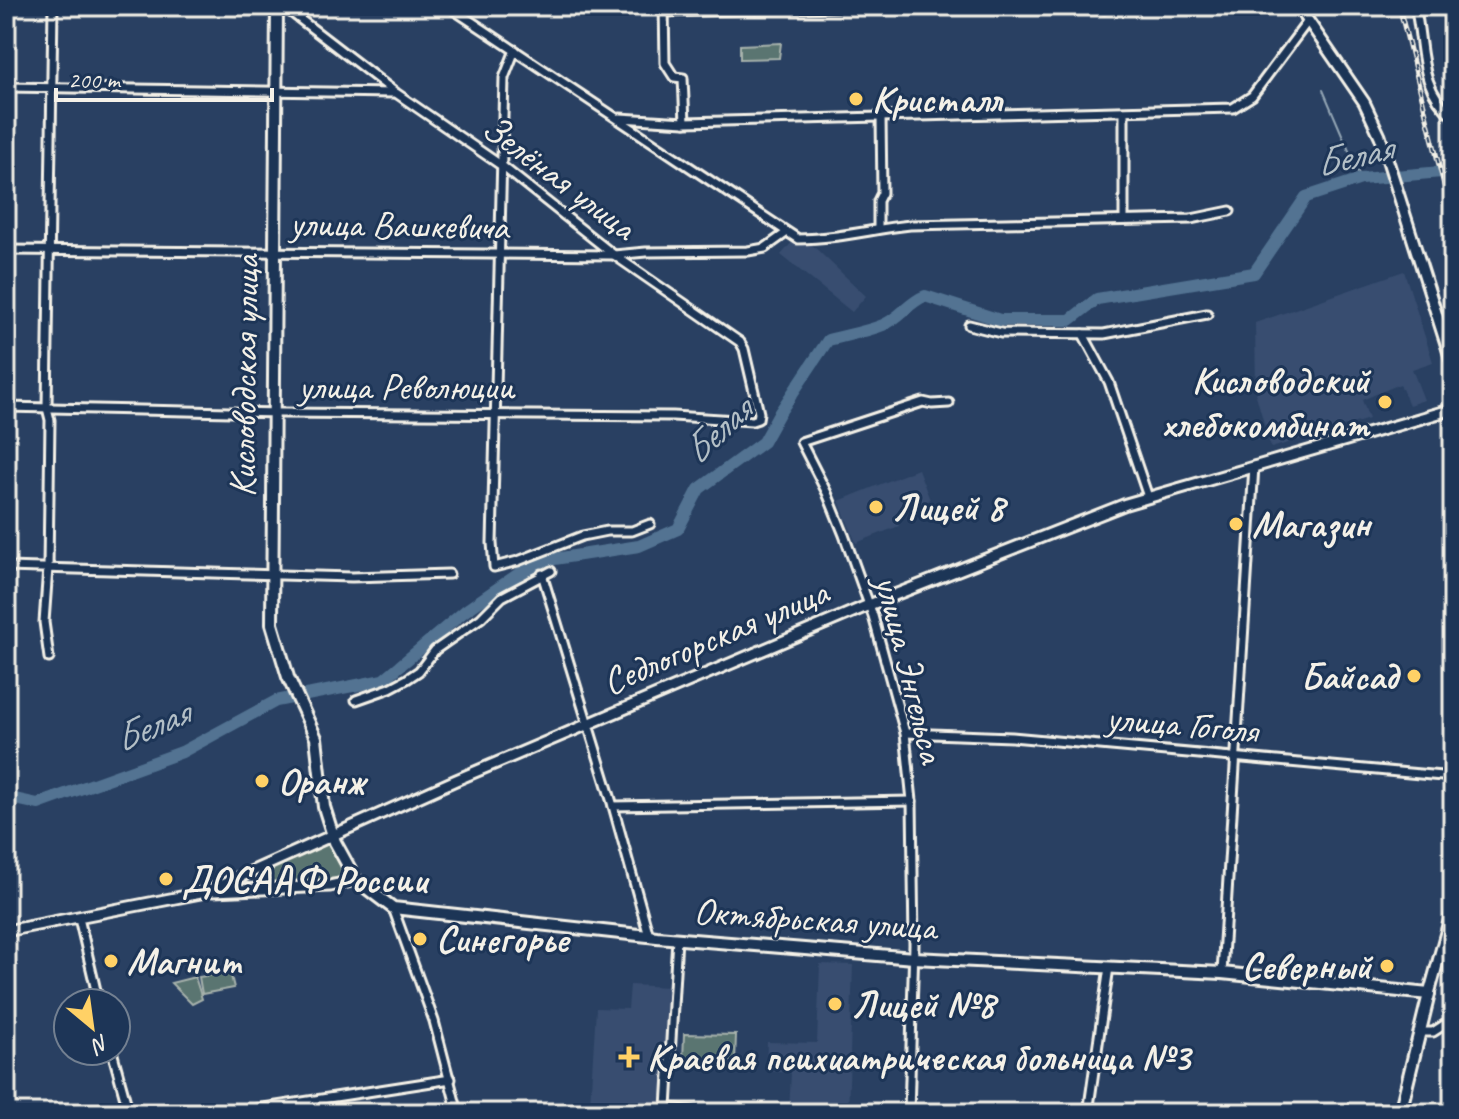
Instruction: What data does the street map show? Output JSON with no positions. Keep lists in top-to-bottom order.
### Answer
{
  "streets": {
    "main road": ["Кисловодская улица", "Октябрьская улица"],
    "street": [
      "Зелёная улица",
      "улица Вашкевича",
      "улица Революции",
      "Седлогорская улица",
      "улица Энгельса",
      "улица Гоголя"
    ]
  },
  "crossings": [
    ["Зелёная улица", "улица Вашкевича"],
    ["Зелёная улица", "улица Революции"],
    ["улица Вашкевича", "Кисловодская улица"],
    ["Кисловодская улица", "улица Революции"],
    ["Кисловодская улица", "Седлогорская улица"],
    ["Седлогорская улица", "улица Энгельса"],
    ["улица Энгельса", "улица Гоголя"],
    ["улица Энгельса", "Октябрьская улица"]
  ],
  "water": ["Белая"],
  "places": {
    "other": [
      "Кристалл",
      "Кисловодский хлебокомбинат",
      "Лицей 8",
      "Магазин",
      "Байсад",
      "Оранж",
      "ДОСААФ России",
      "Синегорье",
      "Магнит",
      "Северный",
      "Лицей №8"
    ],
    "health": ["Краевая психиатрическая больница №3"]
  },
  "scale_bar": "200 m",
  "north": "bottom right"
}
